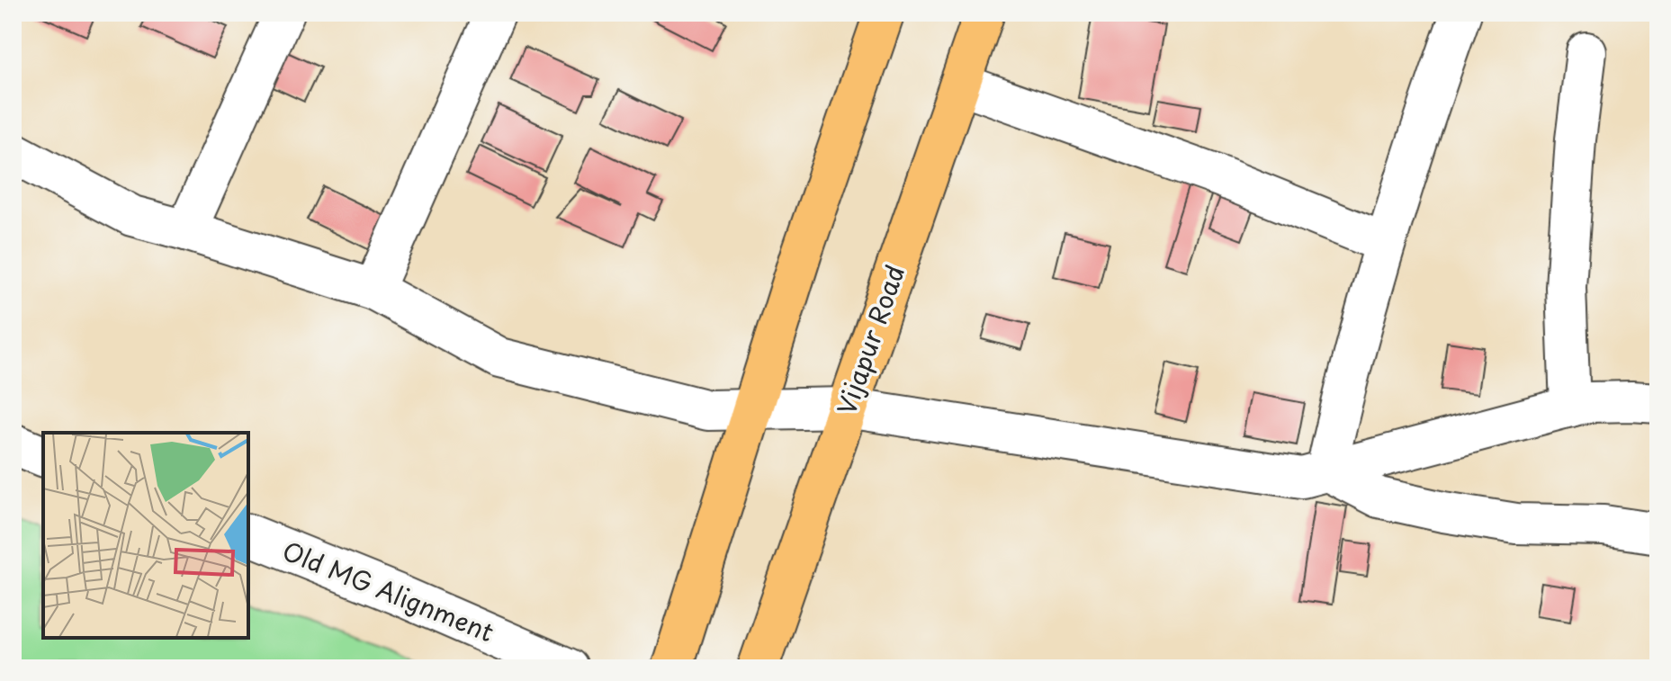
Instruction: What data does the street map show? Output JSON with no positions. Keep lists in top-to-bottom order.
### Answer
{
  "streets": {
    "main road": ["Vijapur Road"],
    "street": ["Old MG Alignment"]
  }
}
